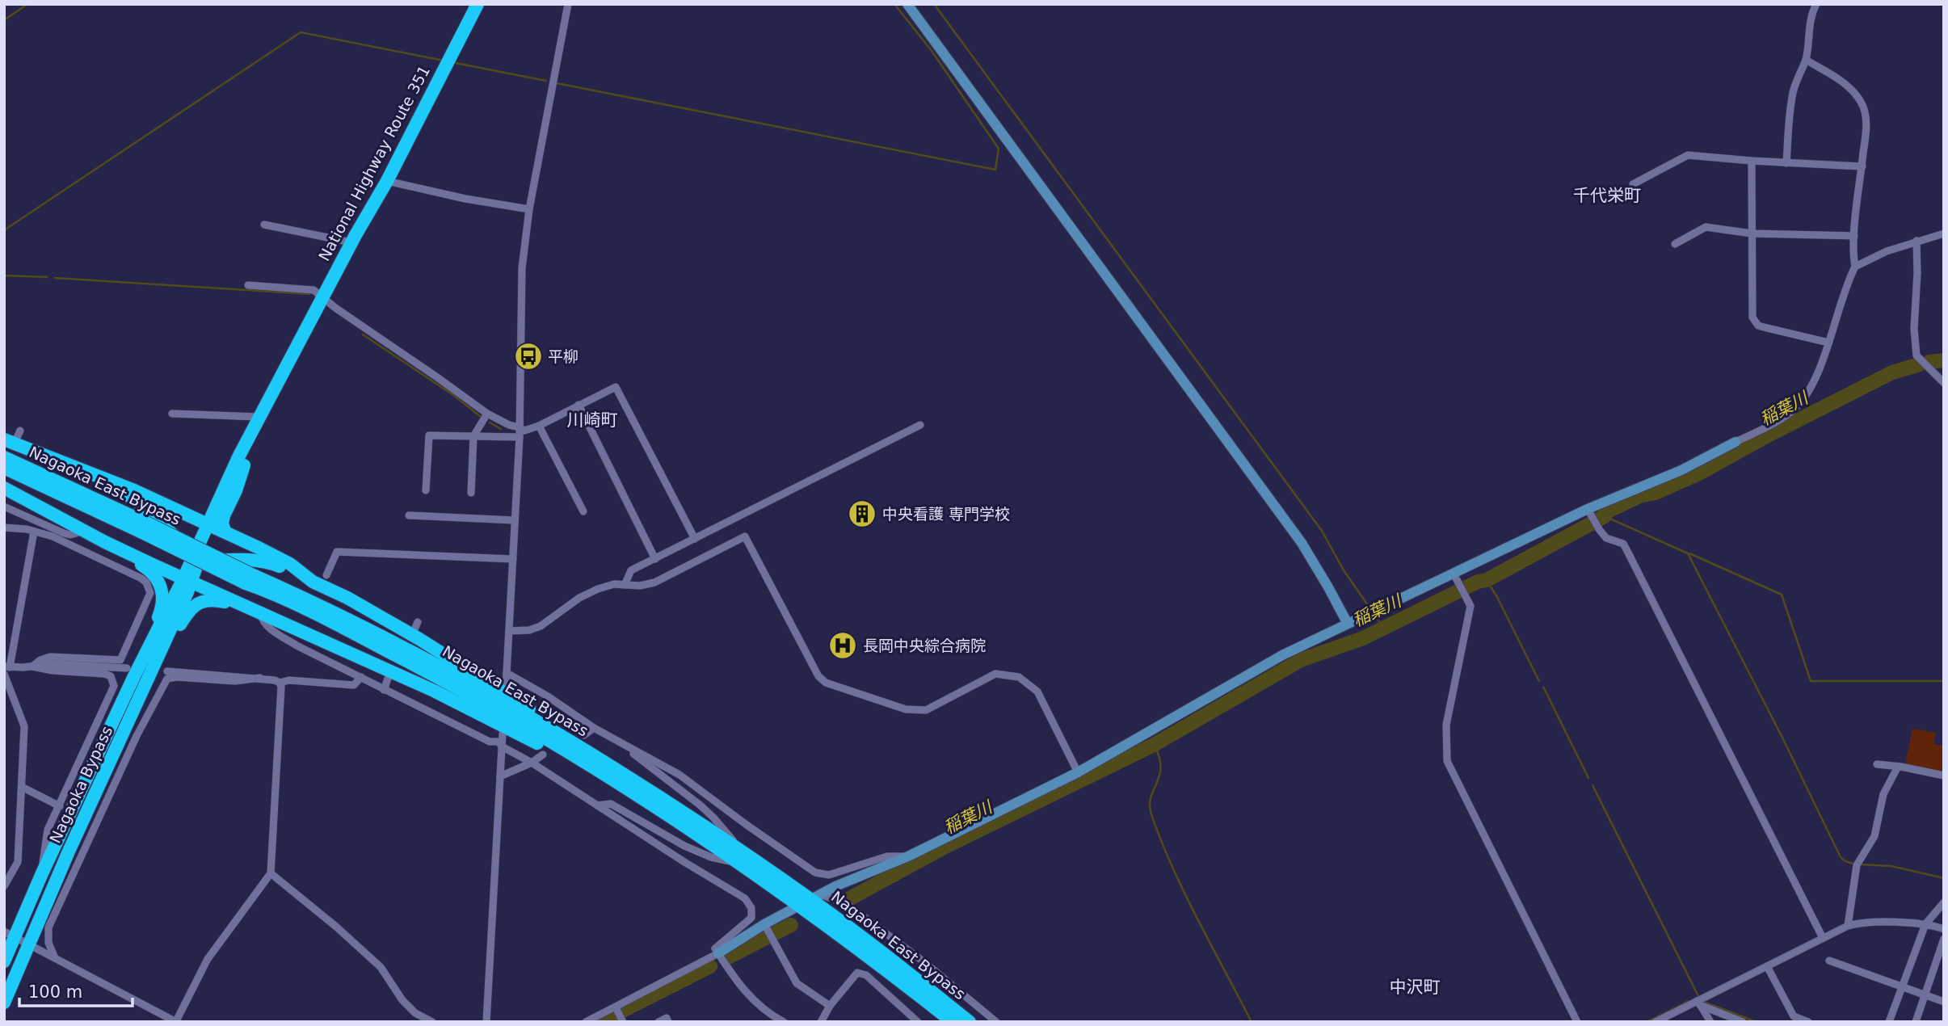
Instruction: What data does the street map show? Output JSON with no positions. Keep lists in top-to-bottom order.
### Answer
{
  "streets": {
    "highway": ["National Highway Route 351", "Nagaoka East Bypass", "Nagaoka Bypass"]
  },
  "crossings": [
    ["National Highway Route 351", "Nagaoka Bypass"],
    ["Nagaoka East Bypass", "Nagaoka Bypass"]
  ],
  "districts": ["千代栄町", "川崎町", "中沢町"],
  "water": ["稲葉川"],
  "places": {
    "bus stop": ["平柳"],
    "building": ["中央看護 専門学校"],
    "hospital": ["長岡中央綜合病院"]
  },
  "scale_bar": "100 m"
}
